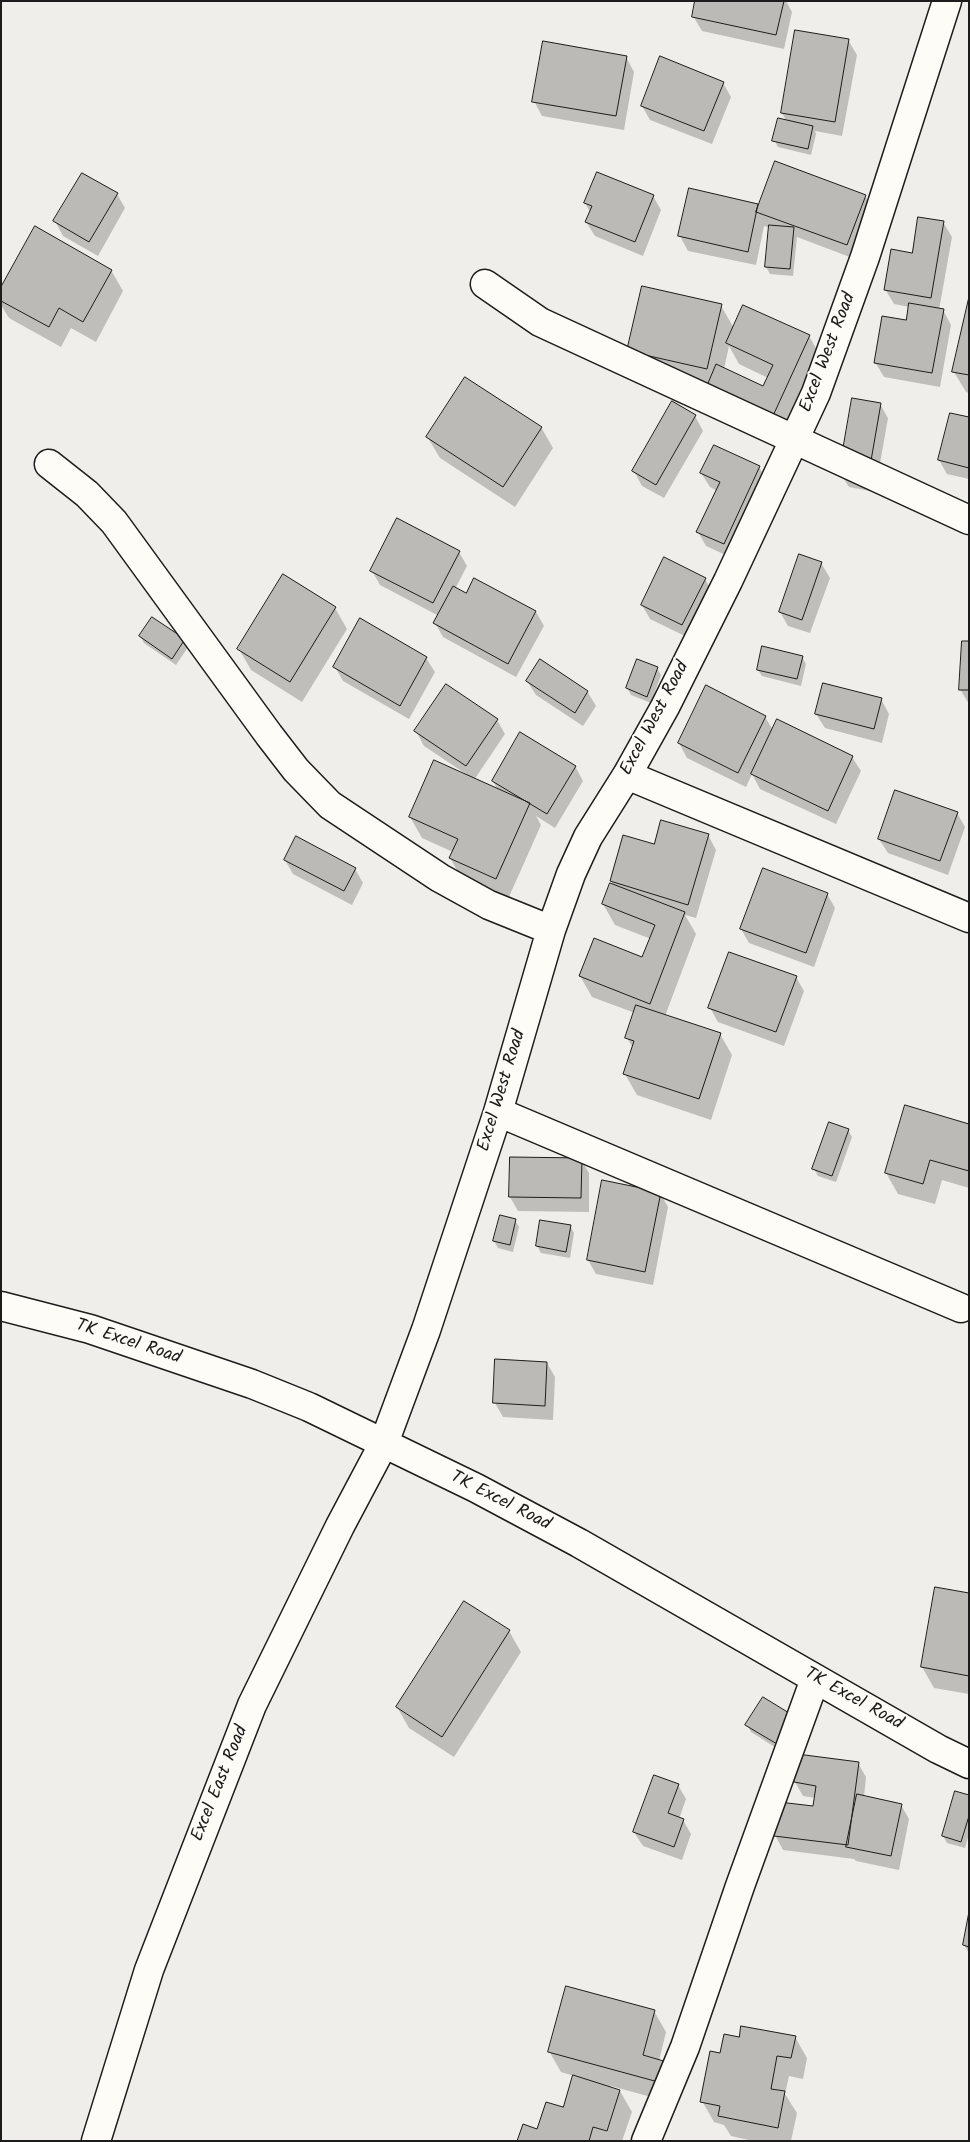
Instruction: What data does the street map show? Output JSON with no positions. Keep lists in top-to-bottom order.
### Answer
{
  "streets": {
    "street": ["Excel West Road", "TK Excel Road", "Excel East Road"]
  },
  "crossings": [
    ["Excel West Road", "TK Excel Road"],
    ["Excel West Road", "Excel East Road"],
    ["TK Excel Road", "Excel East Road"]
  ]
}
